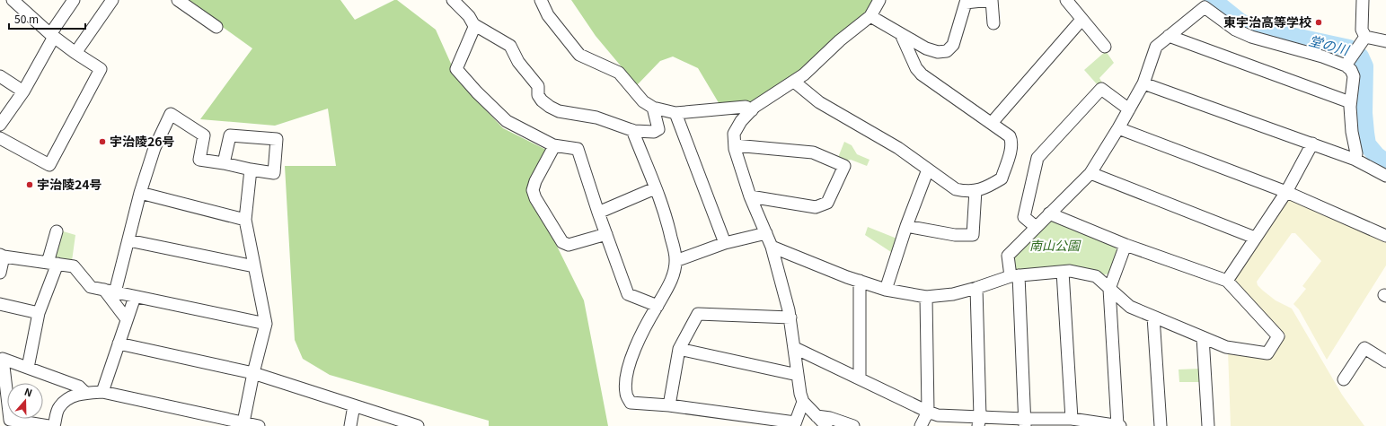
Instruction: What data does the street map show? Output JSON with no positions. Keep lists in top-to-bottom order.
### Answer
{
  "water": ["堂の川"],
  "parks": ["南山公園"],
  "places": ["東宇治高等学校", "宇治陵26号", "宇治陵24号"],
  "scale_bar": "50 m",
  "north": "top"
}
